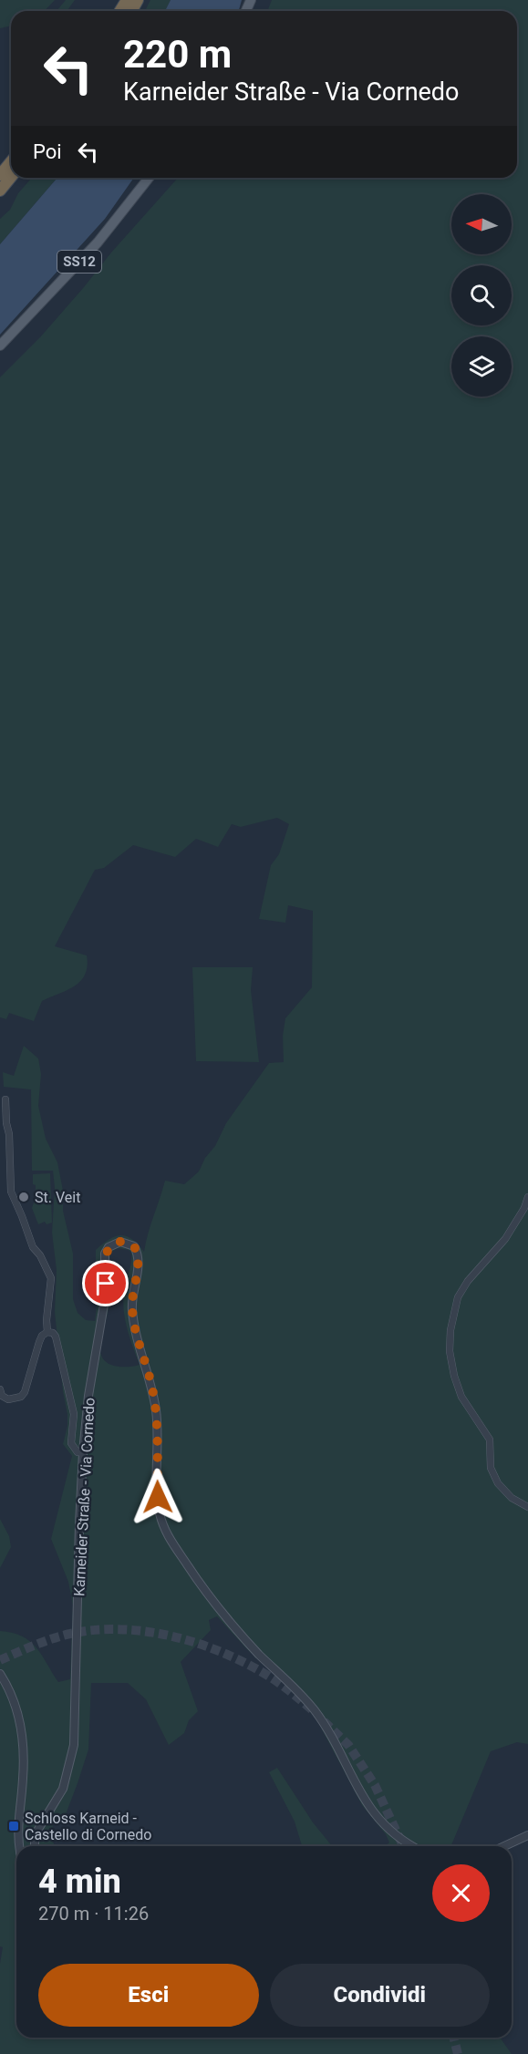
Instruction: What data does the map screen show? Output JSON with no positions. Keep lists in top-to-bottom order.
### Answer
{
  "streets": {
    "main road": ["SS12"],
    "street": ["Karneider Straße - Via Cornedo"]
  },
  "places": {
    "other": ["St. Veit"],
    "transit": ["Schloss Karneid - Castello di Cornedo"]
  },
  "north": "left",
  "page": {
    "turn": ["220 m", "Karneider Straße - Via Cornedo"],
    "then": "Poi",
    "heading": ["4 min", "270 m · 11:26"],
    "buttons": ["Esci", "Condividi"]
  }
}
